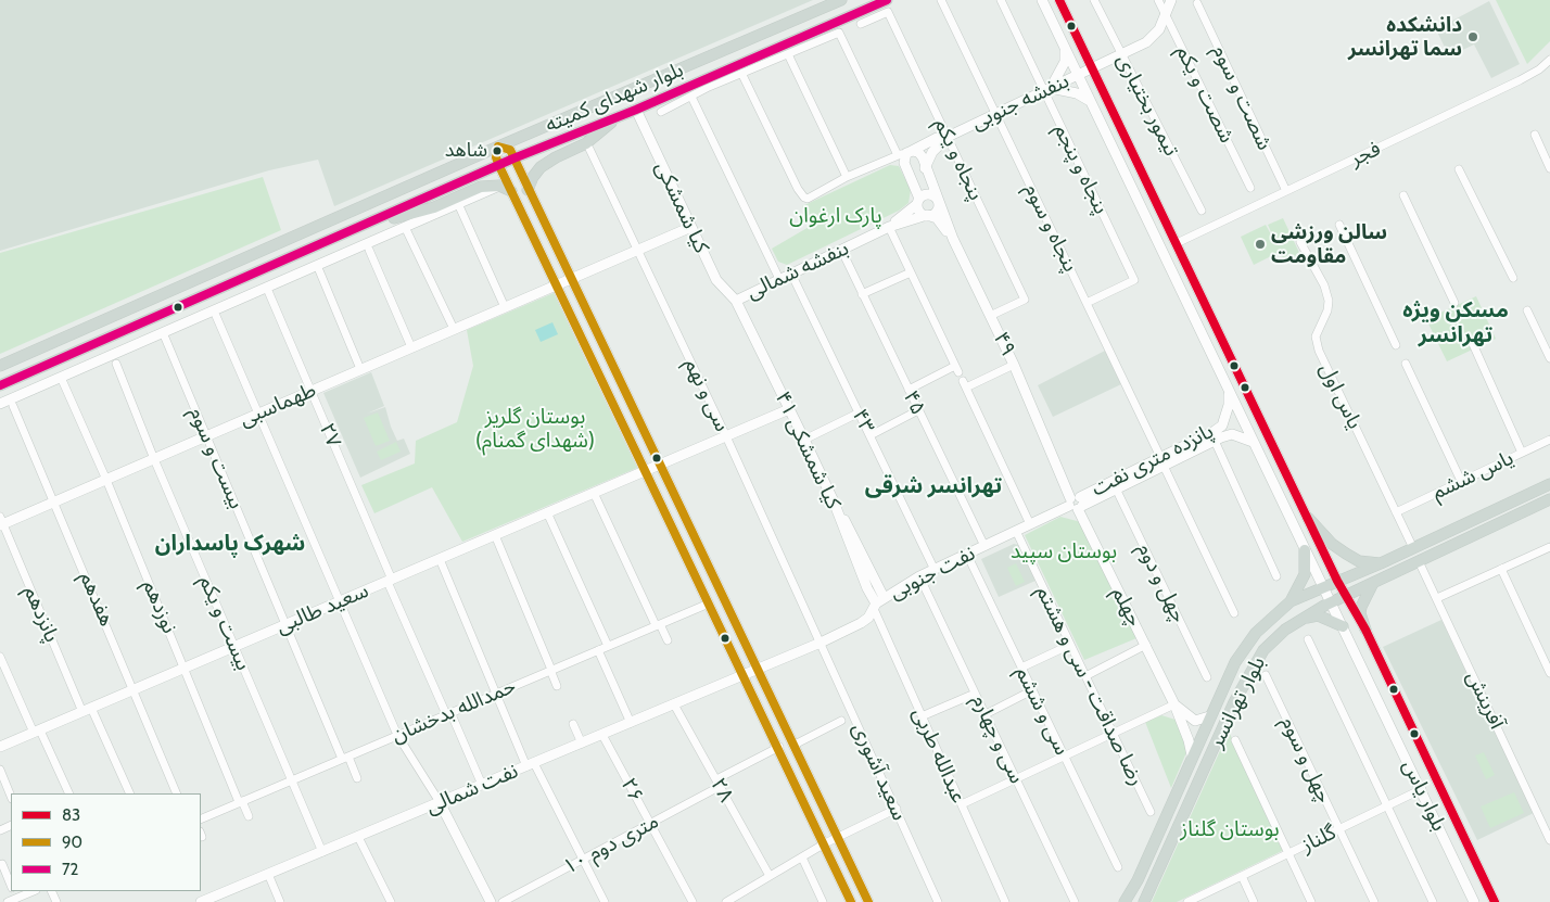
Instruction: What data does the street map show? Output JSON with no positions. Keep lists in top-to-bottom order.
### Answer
{
  "streets": {
    "main road": ["بلوار شهدای کمیته", "بلوار تهرانسر"],
    "street": [
      "شصت و یکم",
      "شصت و سوم",
      "بنفشه جنوبی",
      "تیمور بختیاری",
      "فجر",
      "پنجاه و یکم",
      "پنجاه و پنجم",
      "کیا شمشکی",
      "پنجاه و سوم",
      "بنفشه شمالی",
      "۴۹",
      "سی و نهم",
      "یاس اول",
      "۴۵",
      "طهماسبی",
      "۴۳",
      "۲۷",
      "۴۱ کیا شمشکی",
      "بیست و سوم",
      "پانزده متری نفت",
      "یاس ششم",
      "نفت جنوبی",
      "چهل و دوم",
      "هفدهم",
      "نوزدهم",
      "چهلم",
      "سعید طالبی",
      "پانزدهم",
      "بیست و یکم",
      "رضا صداقت - سی و هشتم",
      "آفرینش",
      "حمدالله بدخشان",
      "سی و ششم",
      "سی و چهارم",
      "عبدالله طربی",
      "چهل و سوم",
      "سعید آشوری",
      "نفت شمالی",
      "۲۶",
      "۲۸",
      "بلوار یاس",
      "گلناز",
      "۱۰ متری دوم"
    ]
  },
  "crossings": [
    ["شصت و یکم", "بنفشه جنوبی"],
    ["بلوار شهدای کمیته", "کیا شمشکی"],
    ["شصت و سوم", "فجر"],
    ["بنفشه جنوبی", "تیمور بختیاری"],
    ["بنفشه جنوبی", "پنجاه و یکم"],
    ["بنفشه جنوبی", "پنجاه و پنجم"],
    ["بنفشه جنوبی", "پنجاه و سوم"],
    ["بنفشه جنوبی", "بلوار یاس"],
    ["فجر", "بلوار یاس"],
    ["پنجاه و یکم", "۴۹"],
    ["پنجاه و پنجم", "پنجاه و سوم"],
    ["کیا شمشکی", "بنفشه شمالی"],
    ["کیا شمشکی", "۴۱ کیا شمشکی"],
    ["پنجاه و سوم", "پانزده متری نفت"],
    ["بنفشه شمالی", "۴۳"],
    ["بنفشه شمالی", "۴۱ کیا شمشکی"],
    ["۴۹", "پانزده متری نفت"],
    ["۴۹", "نفت جنوبی"],
    ["۴۹", "چهلم"],
    ["سی و نهم", "نفت جنوبی"],
    ["سی و نهم", "سعید طالبی"],
    ["سی و نهم", "سعید آشوری"],
    ["یاس اول", "یاس ششم"],
    ["یاس اول", "بلوار تهرانسر"],
    ["۴۵", "نفت جنوبی"],
    ["طهماسبی", "۲۷"],
    ["طهماسبی", "بیست و سوم"],
    ["طهماسبی", "هفدهم"],
    ["طهماسبی", "نوزدهم"],
    ["طهماسبی", "پانزدهم"],
    ["طهماسبی", "بیست و یکم"],
    ["۴۳", "نفت جنوبی"],
    ["۲۷", "سعید طالبی"],
    ["۲۷", "حمدالله بدخشان"],
    ["۲۷", "نفت شمالی"],
    ["۴۱ کیا شمشکی", "نفت جنوبی"],
    ["۴۱ کیا شمشکی", "سعید طالبی"],
    ["۴۱ کیا شمشکی", "عبدالله طربی"],
    ["بیست و سوم", "سعید طالبی"],
    ["بیست و سوم", "حمدالله بدخشان"],
    ["پانزده متری نفت", "نفت جنوبی"],
    ["پانزده متری نفت", "چهل و دوم"],
    ["پانزده متری نفت", "چهلم"],
    ["نفت جنوبی", "چهلم"],
    ["نفت جنوبی", "رضا صداقت - سی و هشتم"],
    ["نفت جنوبی", "سی و ششم"],
    ["نفت جنوبی", "سی و چهارم"],
    ["نفت جنوبی", "عبدالله طربی"],
    ["نفت جنوبی", "سعید آشوری"],
    ["نفت جنوبی", "نفت شمالی"],
    ["هفدهم", "سعید طالبی"],
    ["نوزدهم", "سعید طالبی"],
    ["نوزدهم", "حمدالله بدخشان"],
    ["چهلم", "بلوار تهرانسر"],
    ["سعید طالبی", "پانزدهم"],
    ["سعید طالبی", "بیست و یکم"],
    ["بیست و یکم", "حمدالله بدخشان"],
    ["بیست و یکم", "نفت شمالی"],
    ["آفرینش", "بلوار تهرانسر"],
    ["بلوار تهرانسر", "بلوار یاس"],
    ["چهل و سوم", "گلناز"],
    ["نفت شمالی", "۲۶"],
    ["نفت شمالی", "۲۸"],
    ["۲۶", "۱۰ متری دوم"],
    ["۲۸", "۱۰ متری دوم"],
    ["بلوار یاس", "گلناز"]
  ],
  "districts": ["مسکن ویژه تهرانسر", "تهرانسر شرقی", "شهرک پاسداران"],
  "parks": [
    "پارک ارغوان",
    "بوستان گلریز (شهدای گمنام)",
    "بوستان سپید",
    "بوستان گلناز"
  ],
  "places": ["دانشکده سما تهرانسر", "شاهد", "سالن ورزشی مقاومت"],
  "lines": ["transit line 83", "transit line 72", "transit line 90"],
  "legend": ["83", "90", "72"]
}
